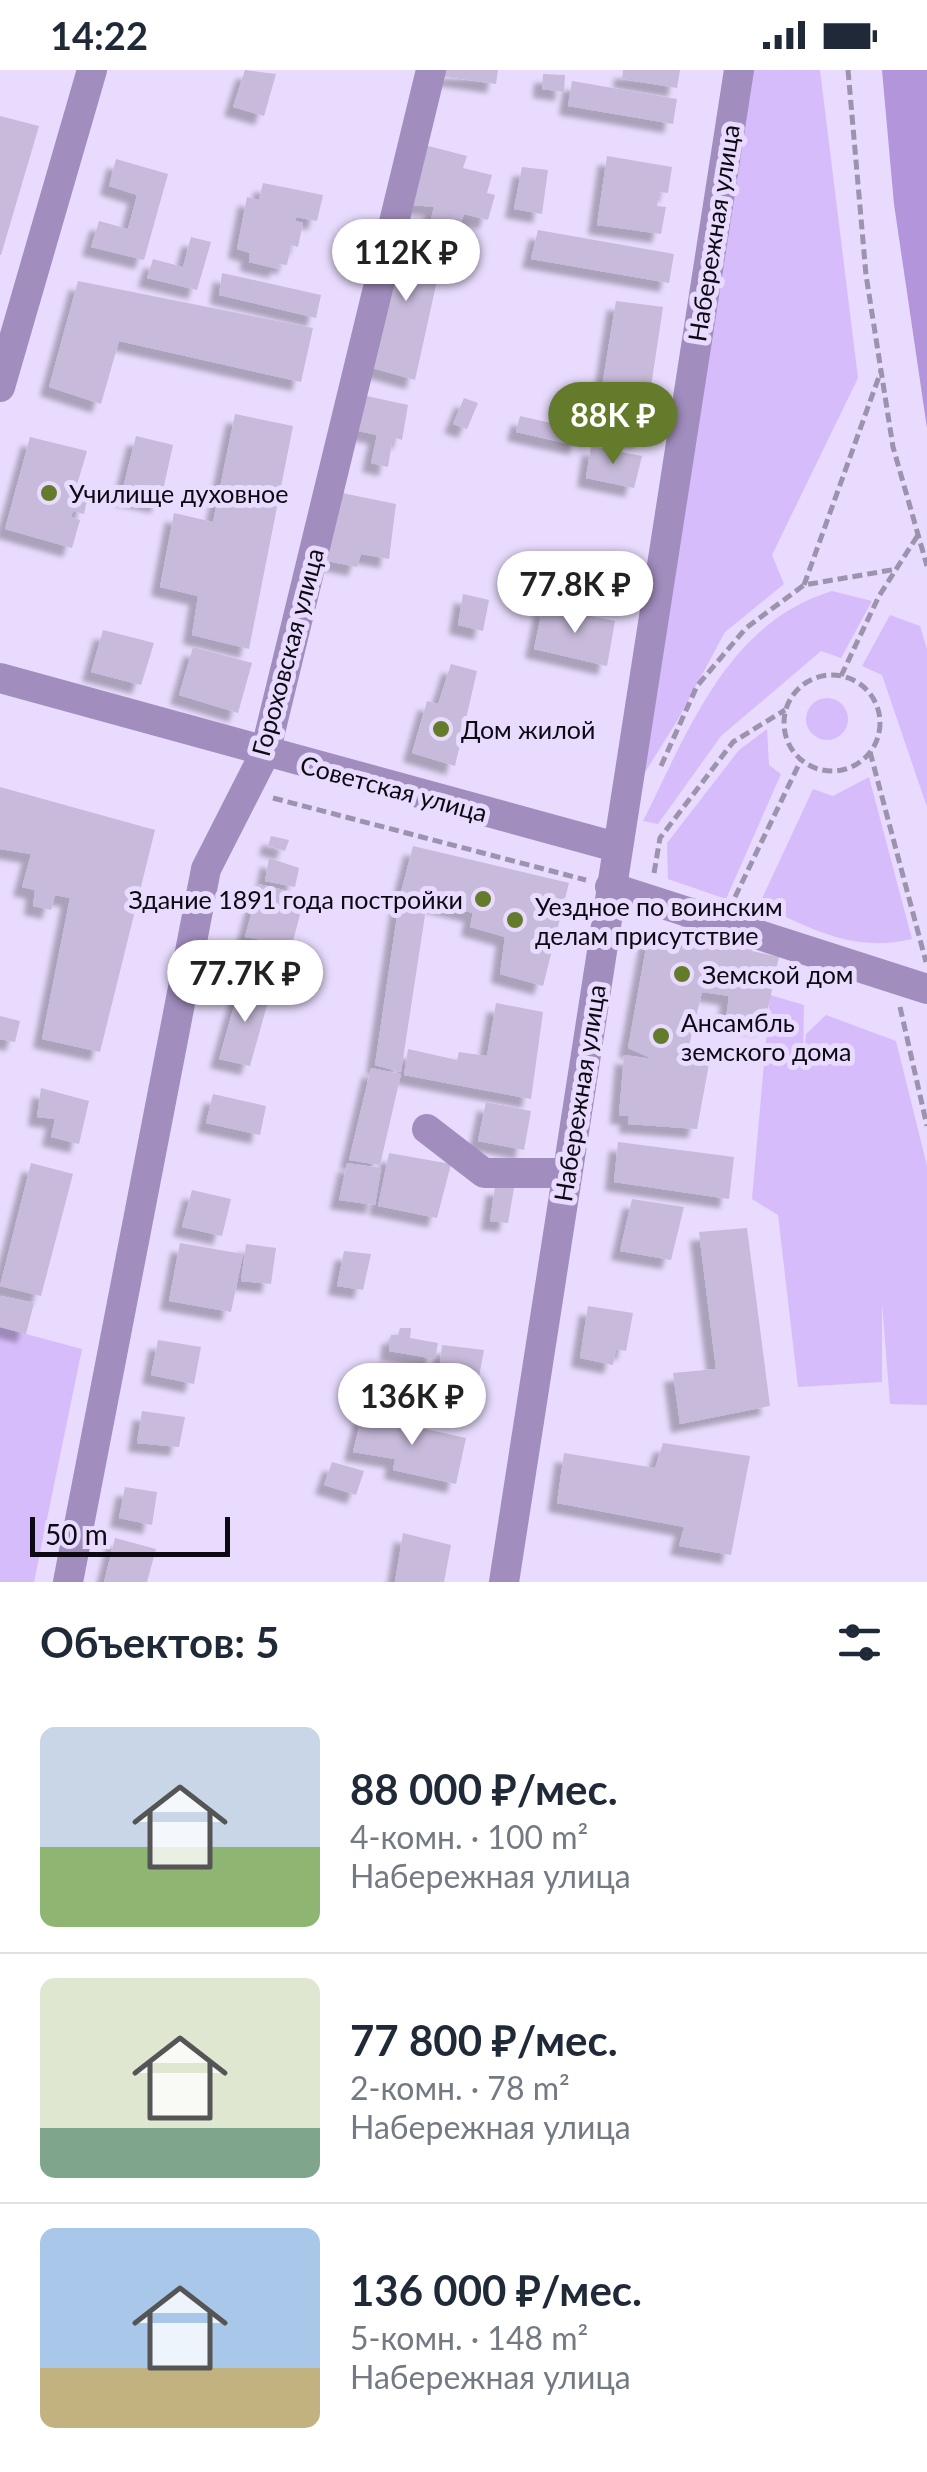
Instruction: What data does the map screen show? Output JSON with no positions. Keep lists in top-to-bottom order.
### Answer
{
  "streets": {
    "street": ["Набережная улица", "Гороховская улица", "Советская улица"]
  },
  "crossings": [
    ["Набережная улица", "Советская улица"],
    ["Гороховская улица", "Советская улица"]
  ],
  "places": [
    "Училище духовное",
    "Дом жилой",
    "Здание 1891 года постройки",
    "Уездное по воинским делам присутствие",
    "Земской дом",
    "Ансамбль земского дома"
  ],
  "scale_bar": "50 m",
  "page": {
    "status": "14:22",
    "price": [
      "112K ₽",
      "88K ₽",
      "77.8K ₽",
      "77.7K ₽",
      "136K ₽"
    ],
    "scale": "50 m",
    "heading": "Объектов: 5",
    "list": [
      {
        "name": "88 000 ₽/мес.",
        "note": "4-комн. · 100 m² · Набережная улица"
      },
      {
        "name": "77 800 ₽/мес.",
        "note": "2-комн. · 78 m² · Набережная улица"
      },
      {
        "name": "136 000 ₽/мес.",
        "note": "5-комн. · 148 m² · Набережная улица"
      }
    ]
  }
}
